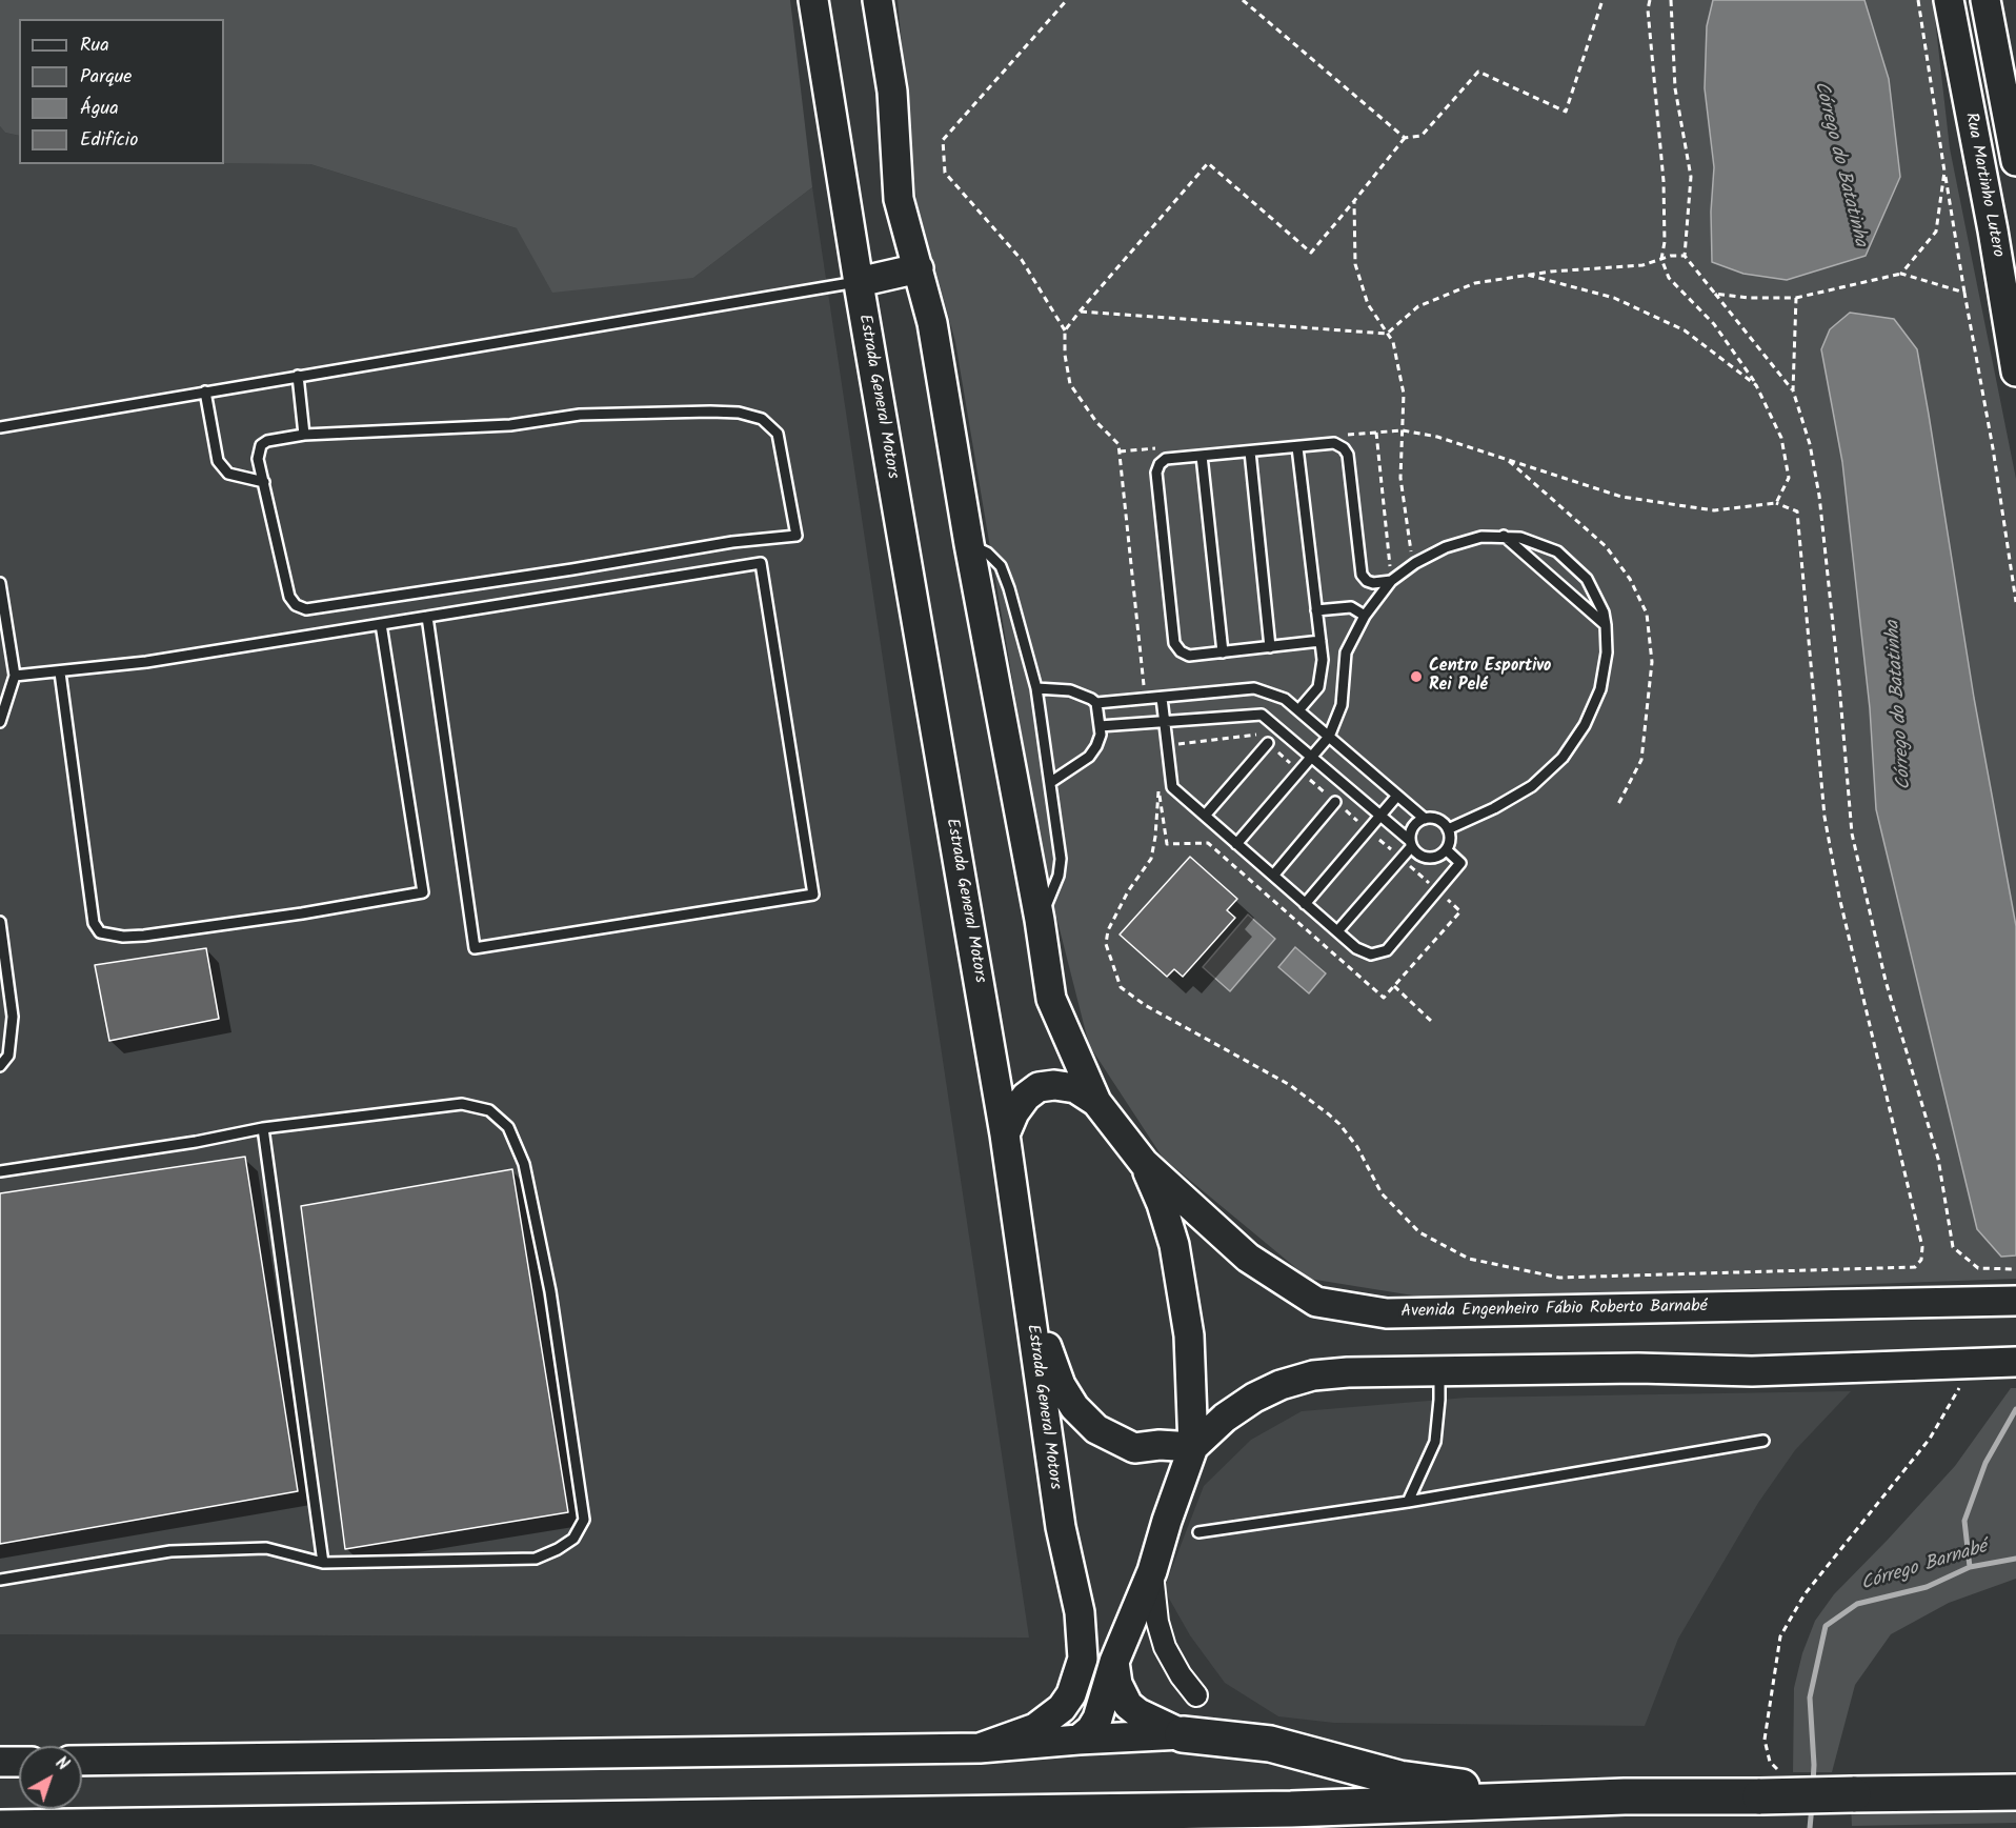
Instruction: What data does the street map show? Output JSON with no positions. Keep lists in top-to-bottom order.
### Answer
{
  "streets": {
    "main road": ["Rua Martinho Lutero", "Estrada General Motors", "Avenida Engenheiro Fábio Roberto Barnabé"]
  },
  "water": ["Córrego do Batatinha", "Córrego Barnabé"],
  "places": ["Centro Esportivo Rei Pelé"],
  "legend": [
    "Rua",
    "Parque",
    "Água",
    "Edifício"
  ],
  "north": "top right"
}
